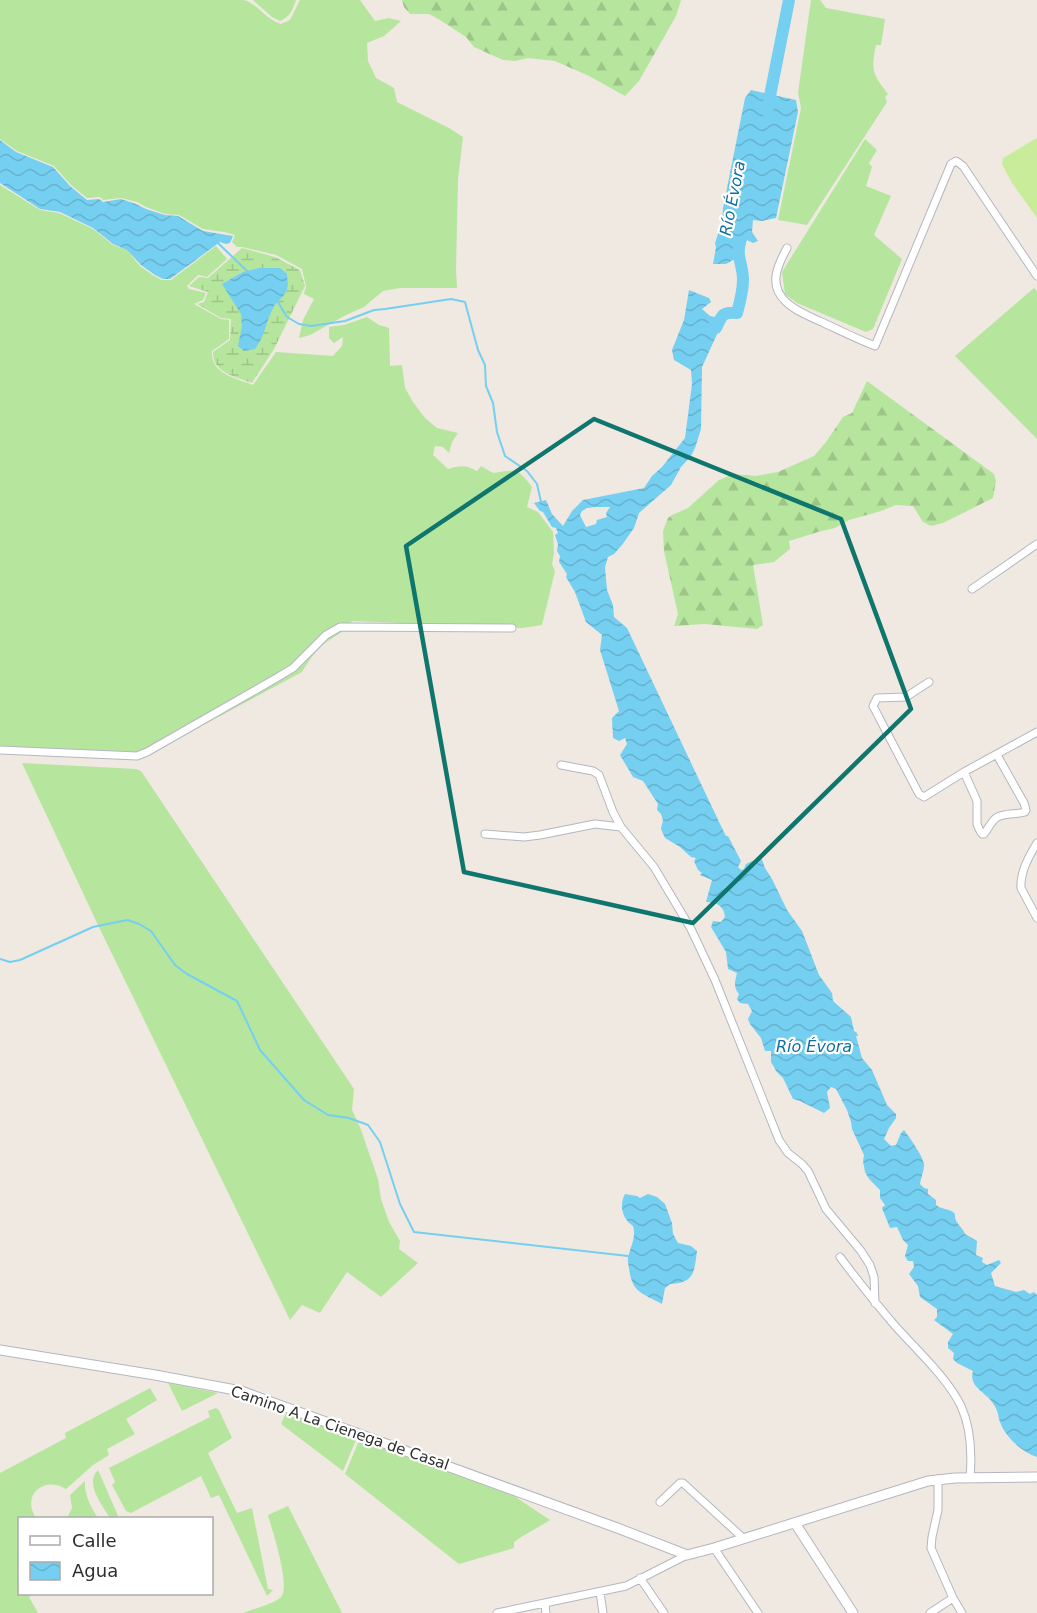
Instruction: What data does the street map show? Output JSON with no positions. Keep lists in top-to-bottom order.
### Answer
{
  "streets": {
    "street": ["Camino A La Cienega de Casal"]
  },
  "water": ["Río Évora"],
  "legend": ["Calle", "Agua"]
}
